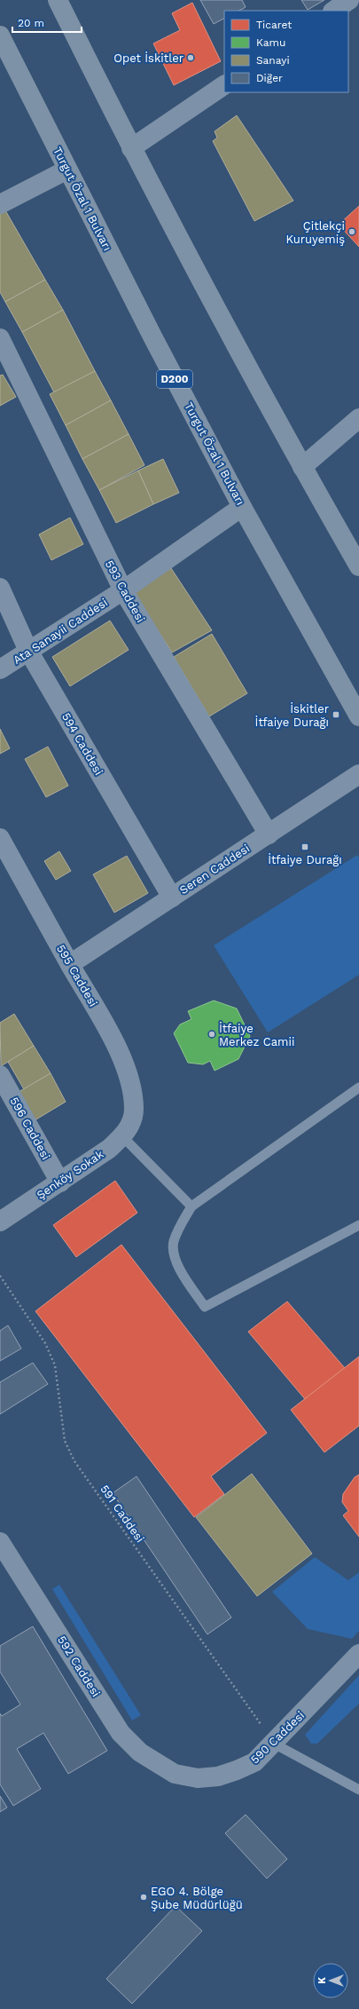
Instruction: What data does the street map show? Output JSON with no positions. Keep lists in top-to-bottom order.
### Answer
{
  "streets": {
    "highway": ["Turgut Özal 1 Bulvarı", "D200"],
    "street": [
      "593 Caddesi",
      "Ata Sanayii Caddesi",
      "594 Caddesi",
      "Seren Caddesi",
      "595 Caddesi",
      "596 Caddesi",
      "Şenköy Sokak",
      "592 Caddesi",
      "590 Caddesi"
    ],
    "path": ["591 Caddesi"]
  },
  "crossings": [
    ["Turgut Özal 1 Bulvarı", "Ata Sanayii Caddesi"],
    ["593 Caddesi", "Ata Sanayii Caddesi"],
    ["593 Caddesi", "Seren Caddesi"],
    ["Ata Sanayii Caddesi", "594 Caddesi"],
    ["594 Caddesi", "Seren Caddesi"],
    ["Seren Caddesi", "595 Caddesi"],
    ["595 Caddesi", "Şenköy Sokak"],
    ["596 Caddesi", "Şenköy Sokak"],
    ["591 Caddesi", "590 Caddesi"],
    ["592 Caddesi", "590 Caddesi"]
  ],
  "places": {
    "other": [
      "Opet İskitler",
      "Çitlekçi Kuruyemiş",
      "İtfaiye Merkez Camii",
      "EGO 4. Bölge Şube Müdürlüğü"
    ],
    "transit": ["İskitler İtfaiye Durağı", "İtfaiye Durağı"]
  },
  "legend": [
    "Ticaret",
    "Kamu",
    "Sanayi",
    "Diğer"
  ],
  "scale_bar": "20 m",
  "north": "left"
}
